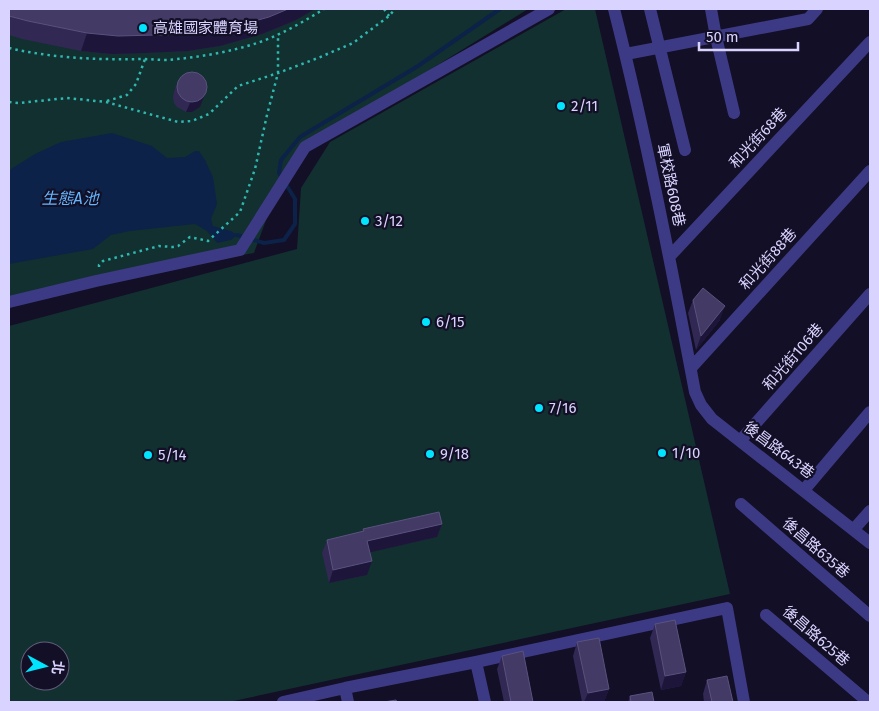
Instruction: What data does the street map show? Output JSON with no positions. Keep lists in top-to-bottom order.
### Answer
{
  "streets": {
    "street": [
      "和光街68巷",
      "軍校路608巷",
      "和光街88巷",
      "和光街106巷",
      "後昌路643巷",
      "後昌路635巷",
      "後昌路625巷"
    ]
  },
  "crossings": [
    ["和光街68巷", "軍校路608巷"],
    ["軍校路608巷", "和光街88巷"],
    ["軍校路608巷", "後昌路643巷"],
    ["和光街88巷", "後昌路643巷"],
    ["和光街106巷", "後昌路643巷"]
  ],
  "water": ["生態A池"],
  "places": [
    "高雄國家體育場",
    "2/11",
    "3/12",
    "6/15",
    "7/16",
    "1/10",
    "9/18",
    "5/14"
  ],
  "scale_bar": "50 m",
  "north": "right"
}
